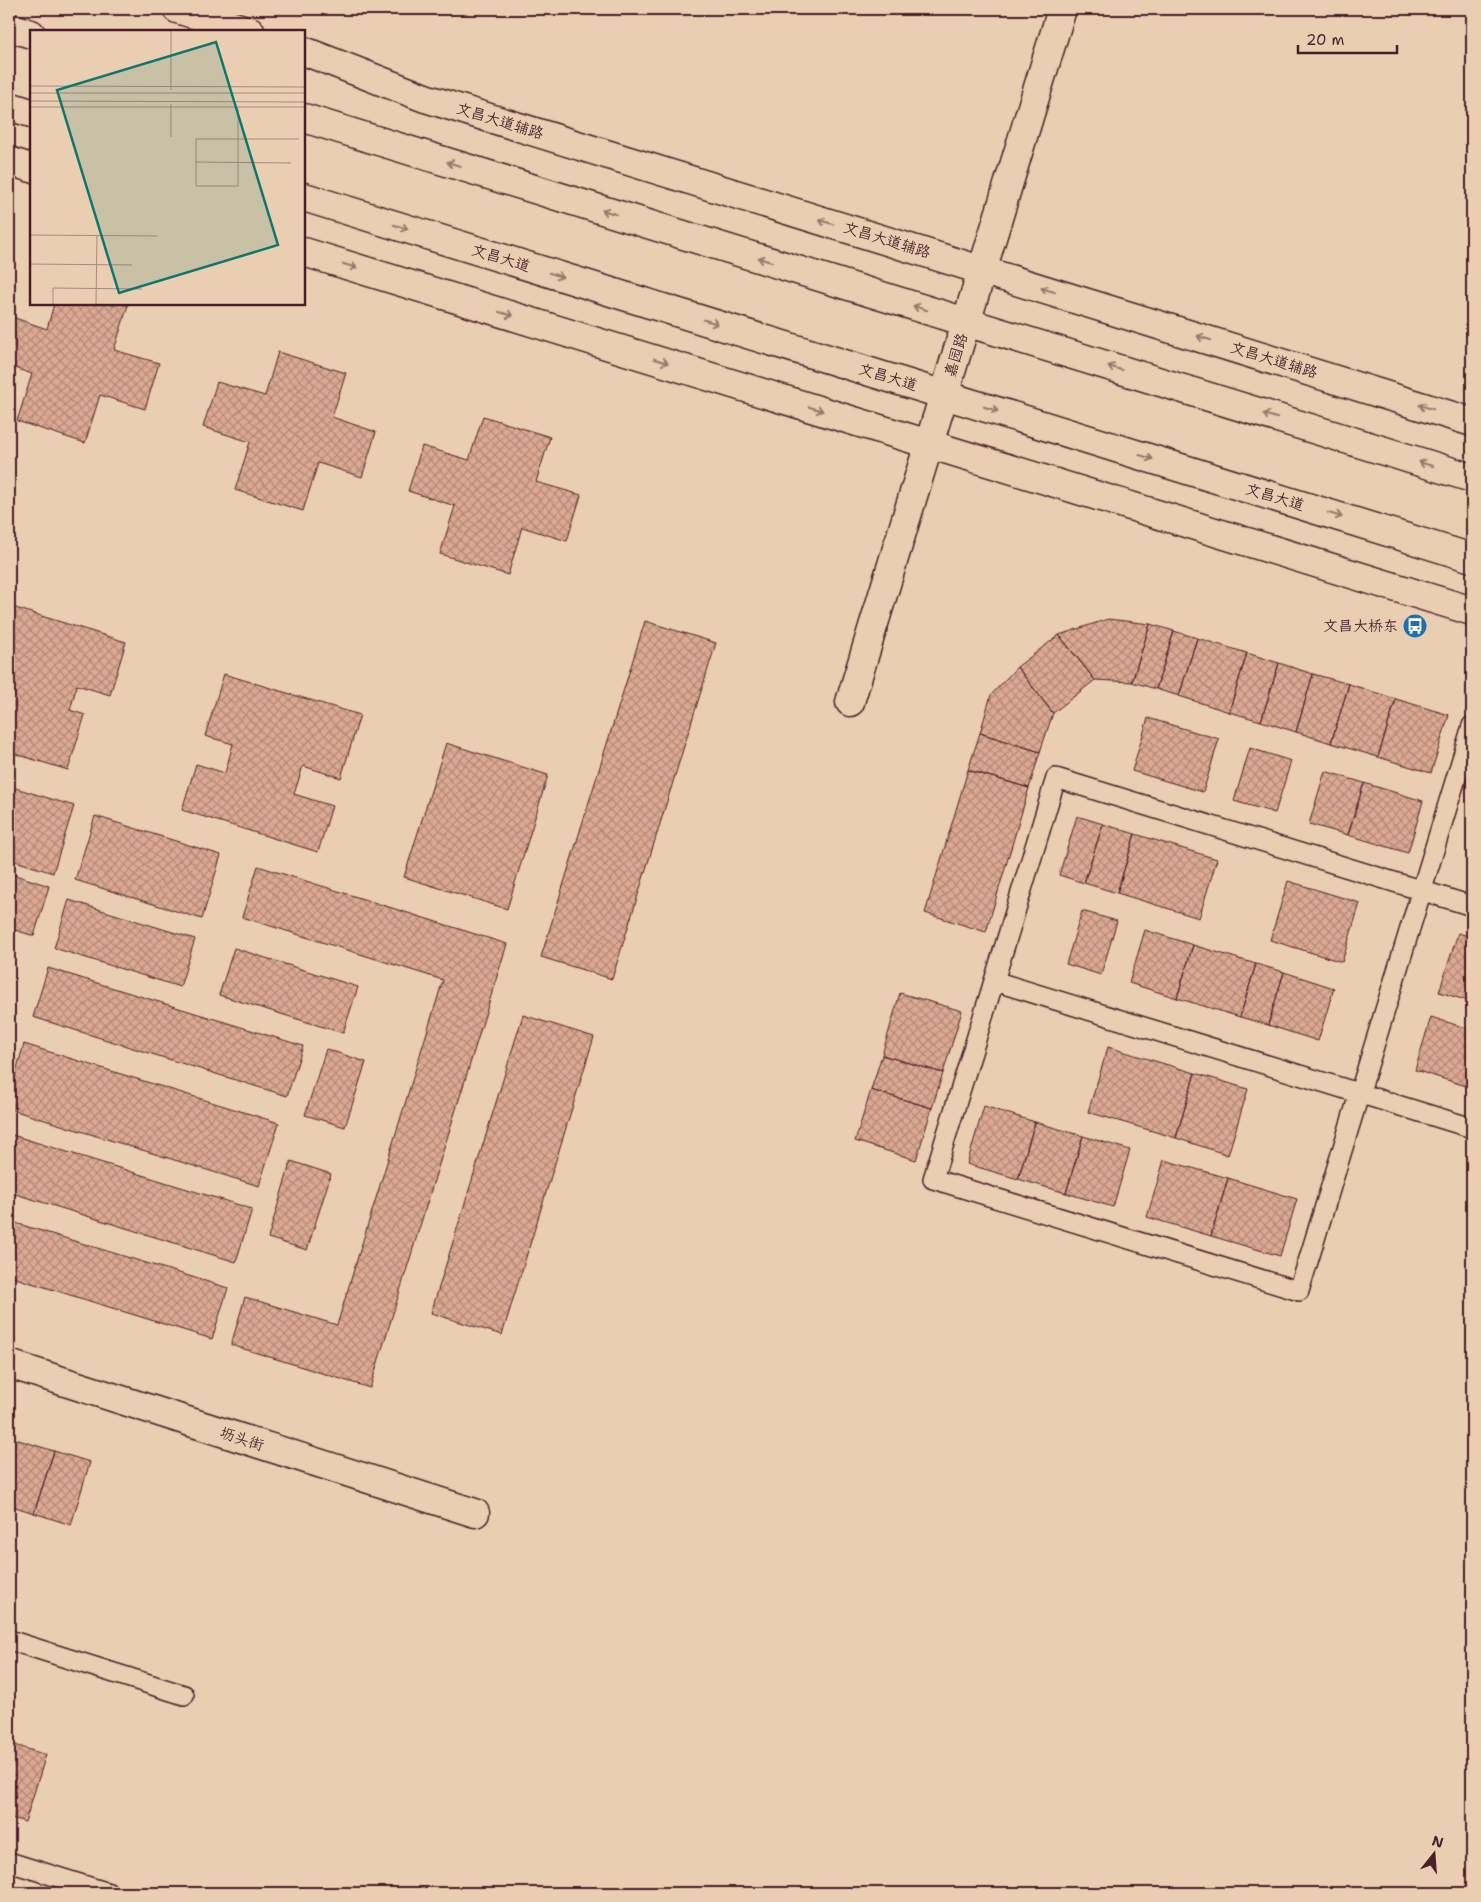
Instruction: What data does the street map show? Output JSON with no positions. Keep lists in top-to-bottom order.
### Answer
{
  "streets": {
    "street": [
      "文昌大道辅路",
      "文昌大道",
      "嘉园路",
      "坜头街"
    ]
  },
  "crossings": [
    ["文昌大道辅路", "嘉园路"],
    ["文昌大道", "嘉园路"]
  ],
  "places": {
    "bus stop": ["文昌大桥东"]
  },
  "scale_bar": "20 m",
  "north": "top"
}
